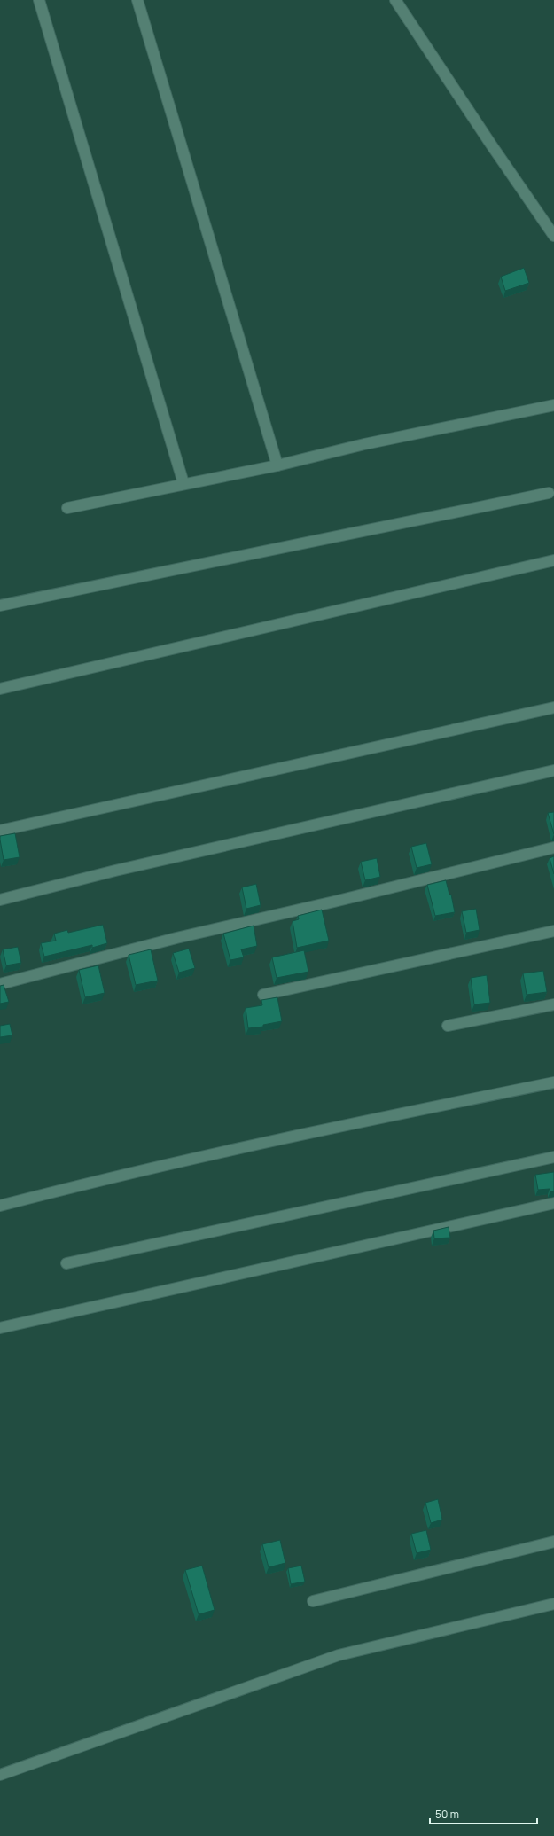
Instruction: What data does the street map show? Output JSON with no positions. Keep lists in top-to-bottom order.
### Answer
{
  "scale_bar": "50 m"
}
